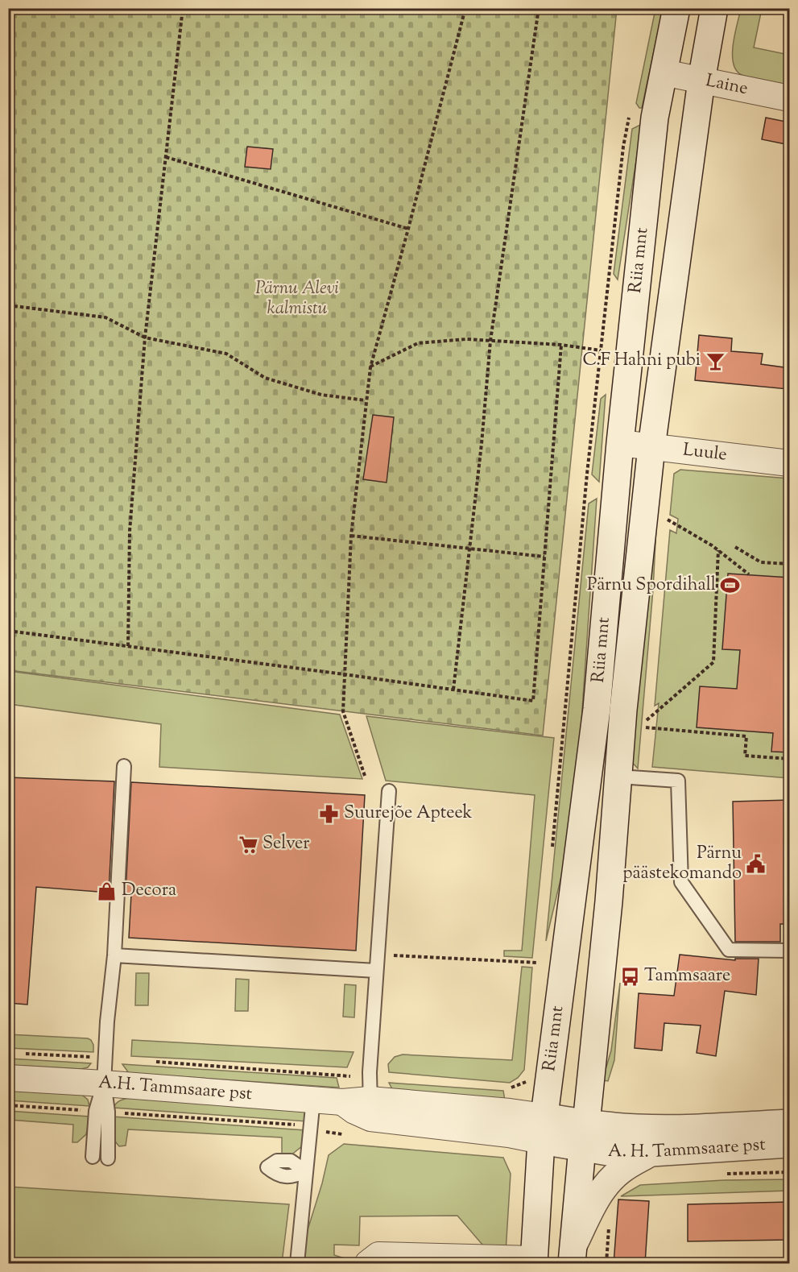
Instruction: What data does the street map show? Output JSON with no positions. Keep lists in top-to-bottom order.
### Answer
{
  "streets": {
    "main road": ["Riia mnt", "A.H. Tammsaare pst", "A. H. Tammsaare pst"],
    "street": ["Laine", "Luule"]
  },
  "crossings": [
    ["Laine", "Riia mnt"],
    ["Riia mnt", "Luule"],
    ["Riia mnt", "A.H. Tammsaare pst"],
    ["Riia mnt", "A. H. Tammsaare pst"],
    ["A.H. Tammsaare pst", "A. H. Tammsaare pst"]
  ],
  "parks": ["Pärnu Alevi kalmistu"],
  "places": {
    "bar": ["C.F Hahni pubi"],
    "sports": ["Pärnu Spordihall"],
    "pharmacy": ["Suurejõe Apteek"],
    "supermarket": ["Selver"],
    "public building": ["Pärnu päästekomando"],
    "shop": ["Decora"],
    "bus stop": ["Tammsaare"]
  }
}
